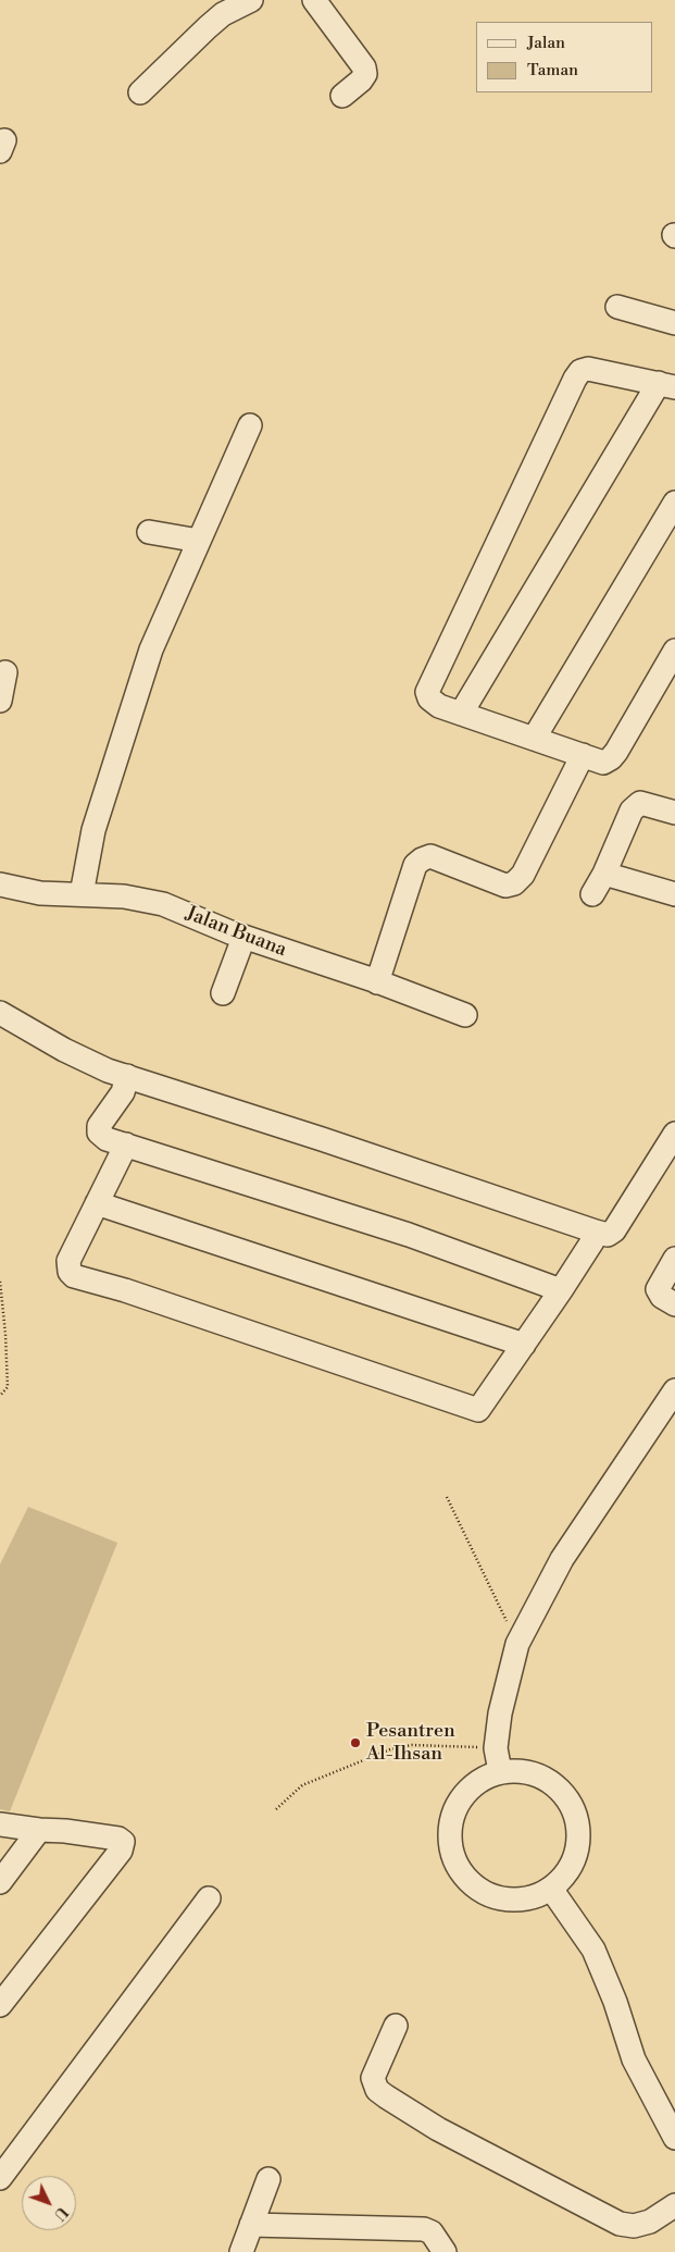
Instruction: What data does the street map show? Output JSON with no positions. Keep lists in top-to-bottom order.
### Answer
{
  "streets": {
    "street": ["Jalan Buana"]
  },
  "places": ["Pesantren Al-Ihsan"],
  "legend": ["Jalan", "Taman"],
  "north": "bottom right"
}
